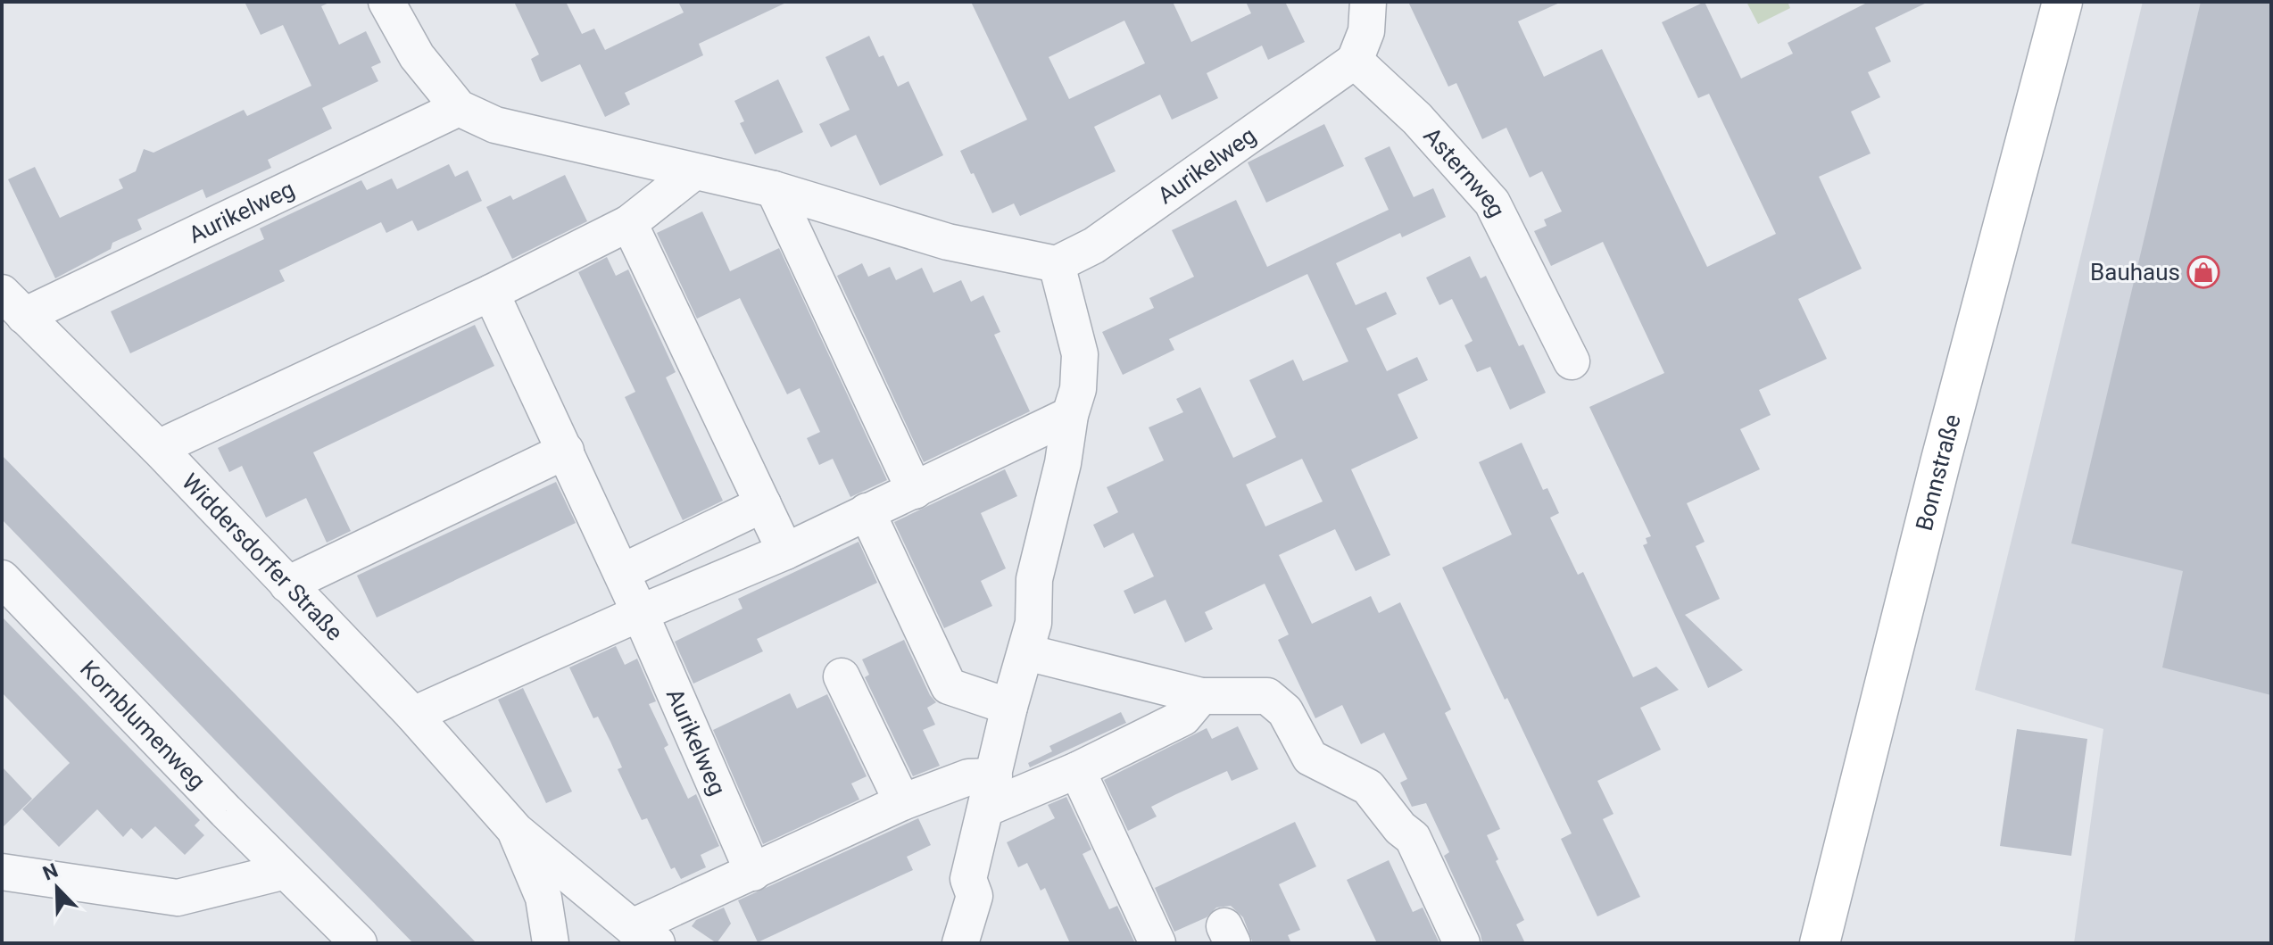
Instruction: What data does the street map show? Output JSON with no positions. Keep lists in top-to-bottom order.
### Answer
{
  "streets": {
    "main road": ["Bonnstraße"],
    "street": [
      "Aurikelweg",
      "Asternweg",
      "Widdersdorfer Straße",
      "Kornblumenweg"
    ]
  },
  "crossings": [
    ["Aurikelweg", "Asternweg"],
    ["Aurikelweg", "Widdersdorfer Straße"]
  ],
  "places": {
    "shop": ["Bauhaus"]
  },
  "north": "top left"
}
